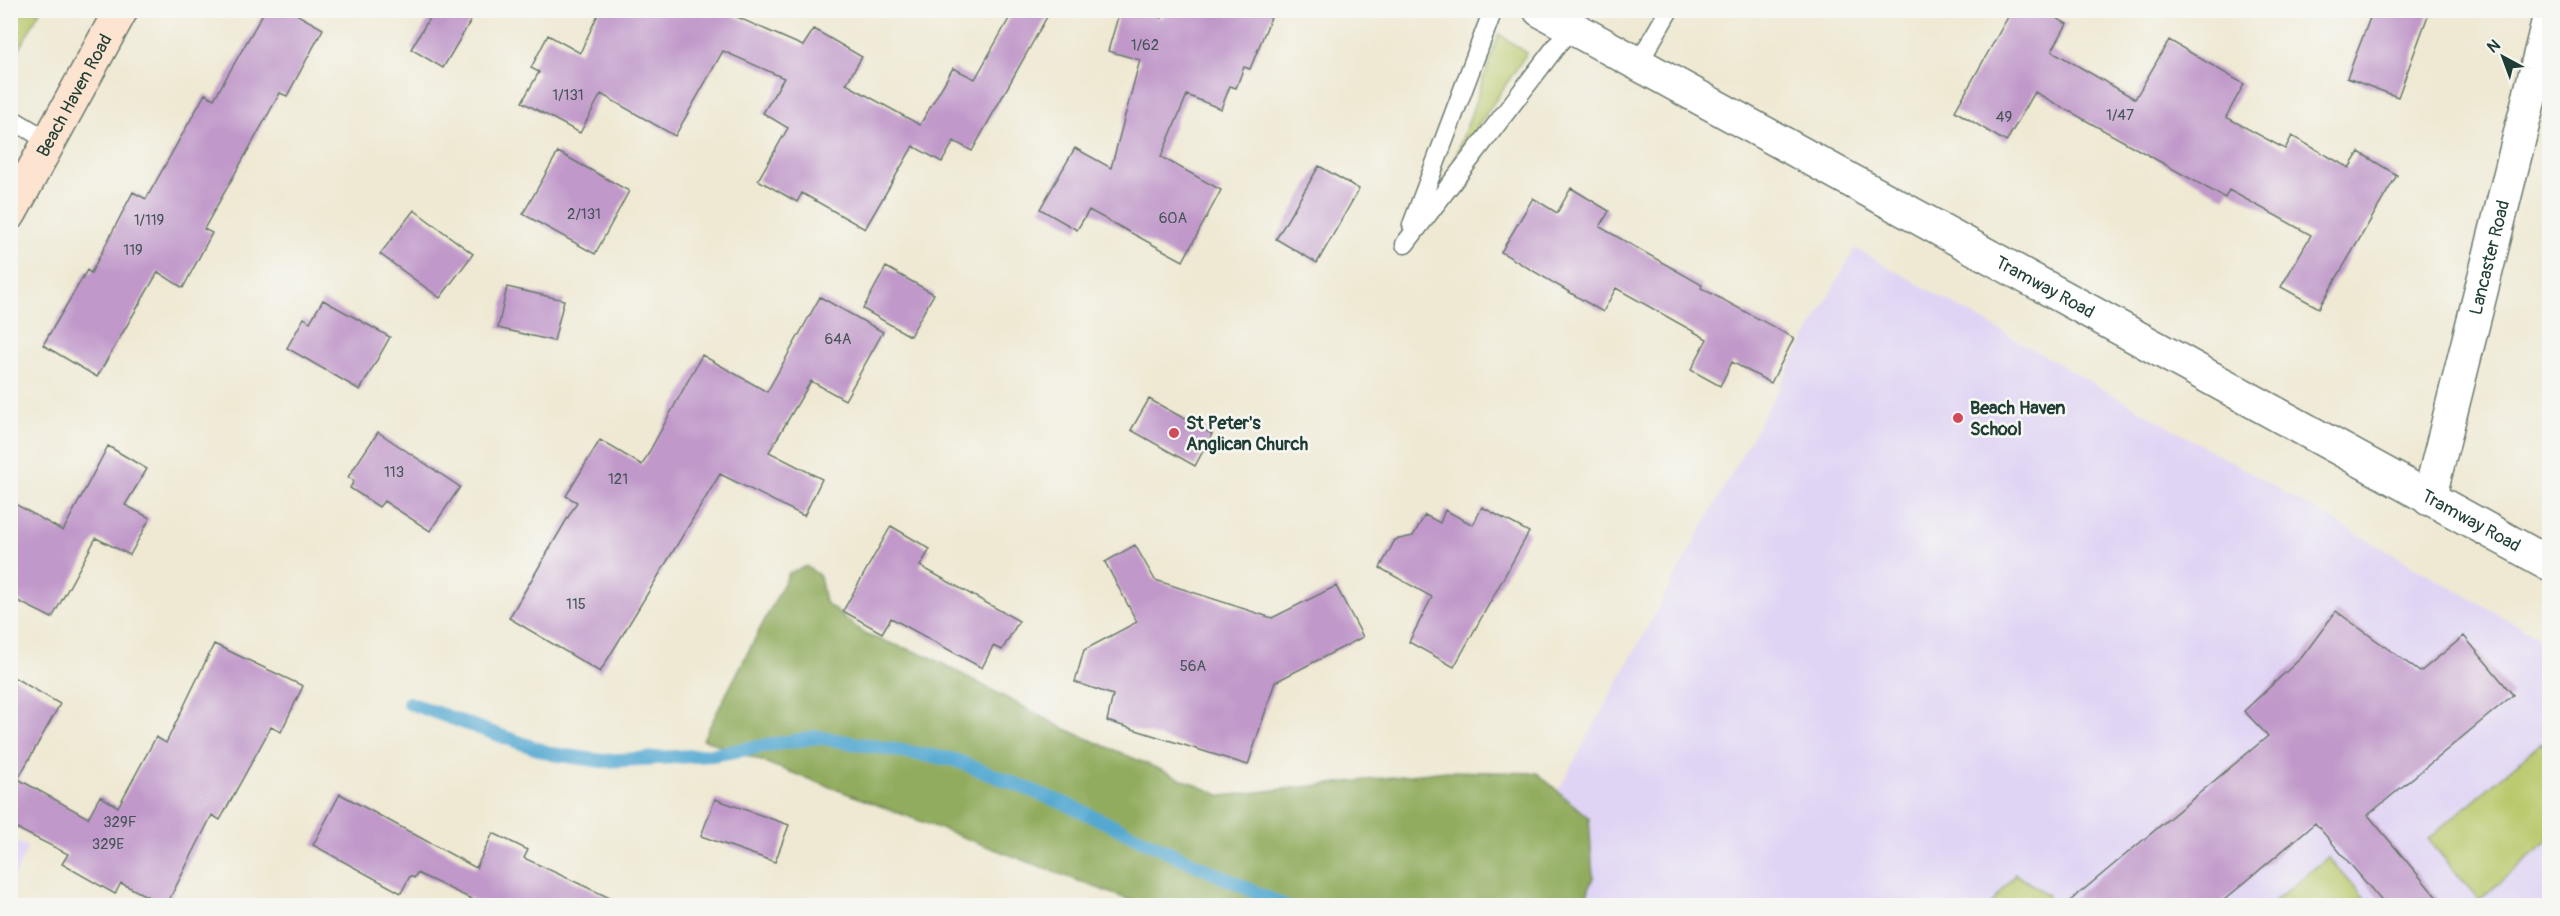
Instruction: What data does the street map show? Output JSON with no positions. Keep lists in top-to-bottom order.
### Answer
{
  "streets": {
    "main road": ["Beach Haven Road"],
    "street": ["Lancaster Road", "Tramway Road"]
  },
  "crossings": [
    ["Lancaster Road", "Tramway Road"]
  ],
  "places": ["Beach Haven School", "St Peter's Anglican Church"],
  "house_numbers": [
    "1/62",
    "1/131",
    "1/47",
    "49",
    "2/131",
    "60A",
    "1/119",
    "119",
    "64A",
    "113",
    "121",
    "115",
    "56A",
    "329F",
    "329E"
  ],
  "north": "top left"
}
